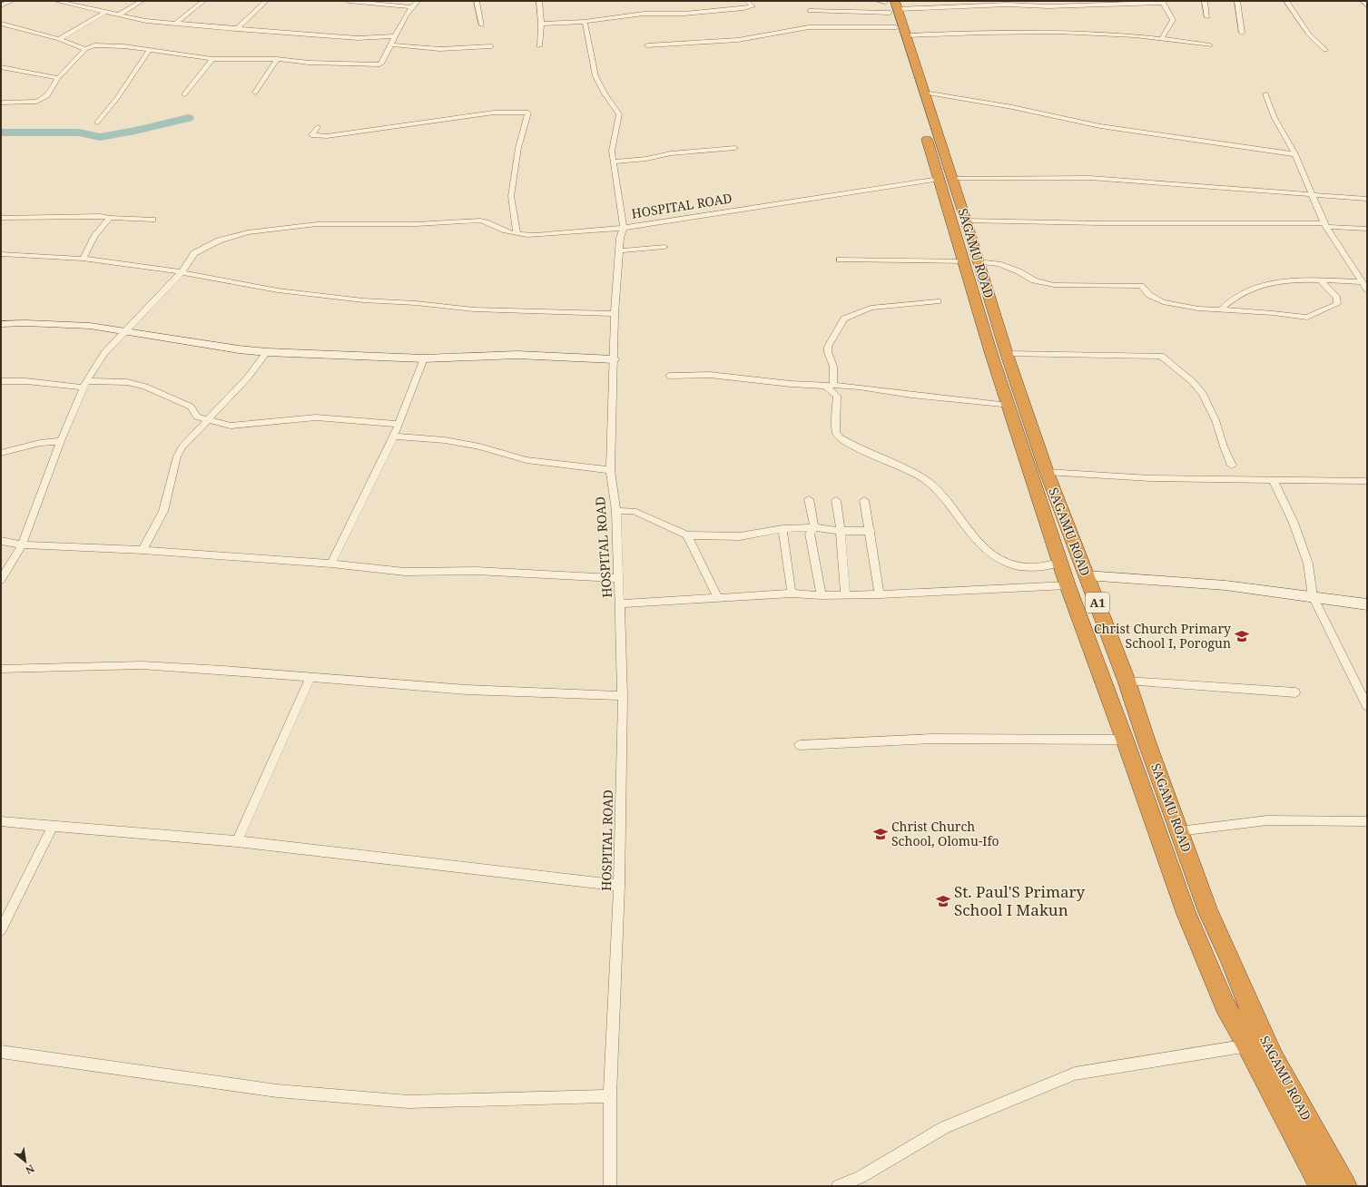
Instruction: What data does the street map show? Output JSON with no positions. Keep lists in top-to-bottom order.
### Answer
{
  "streets": {
    "highway": ["SAGAMU ROAD", "A1"],
    "street": ["HOSPITAL ROAD"]
  },
  "crossings": [
    ["HOSPITAL ROAD", "SAGAMU ROAD"]
  ],
  "places": {
    "school or university": ["Christ Church Primary School I, Porogun", "Christ Church School, Olomu-Ifo", "St. Paul'S Primary School I Makun"]
  },
  "north": "bottom right"
}
